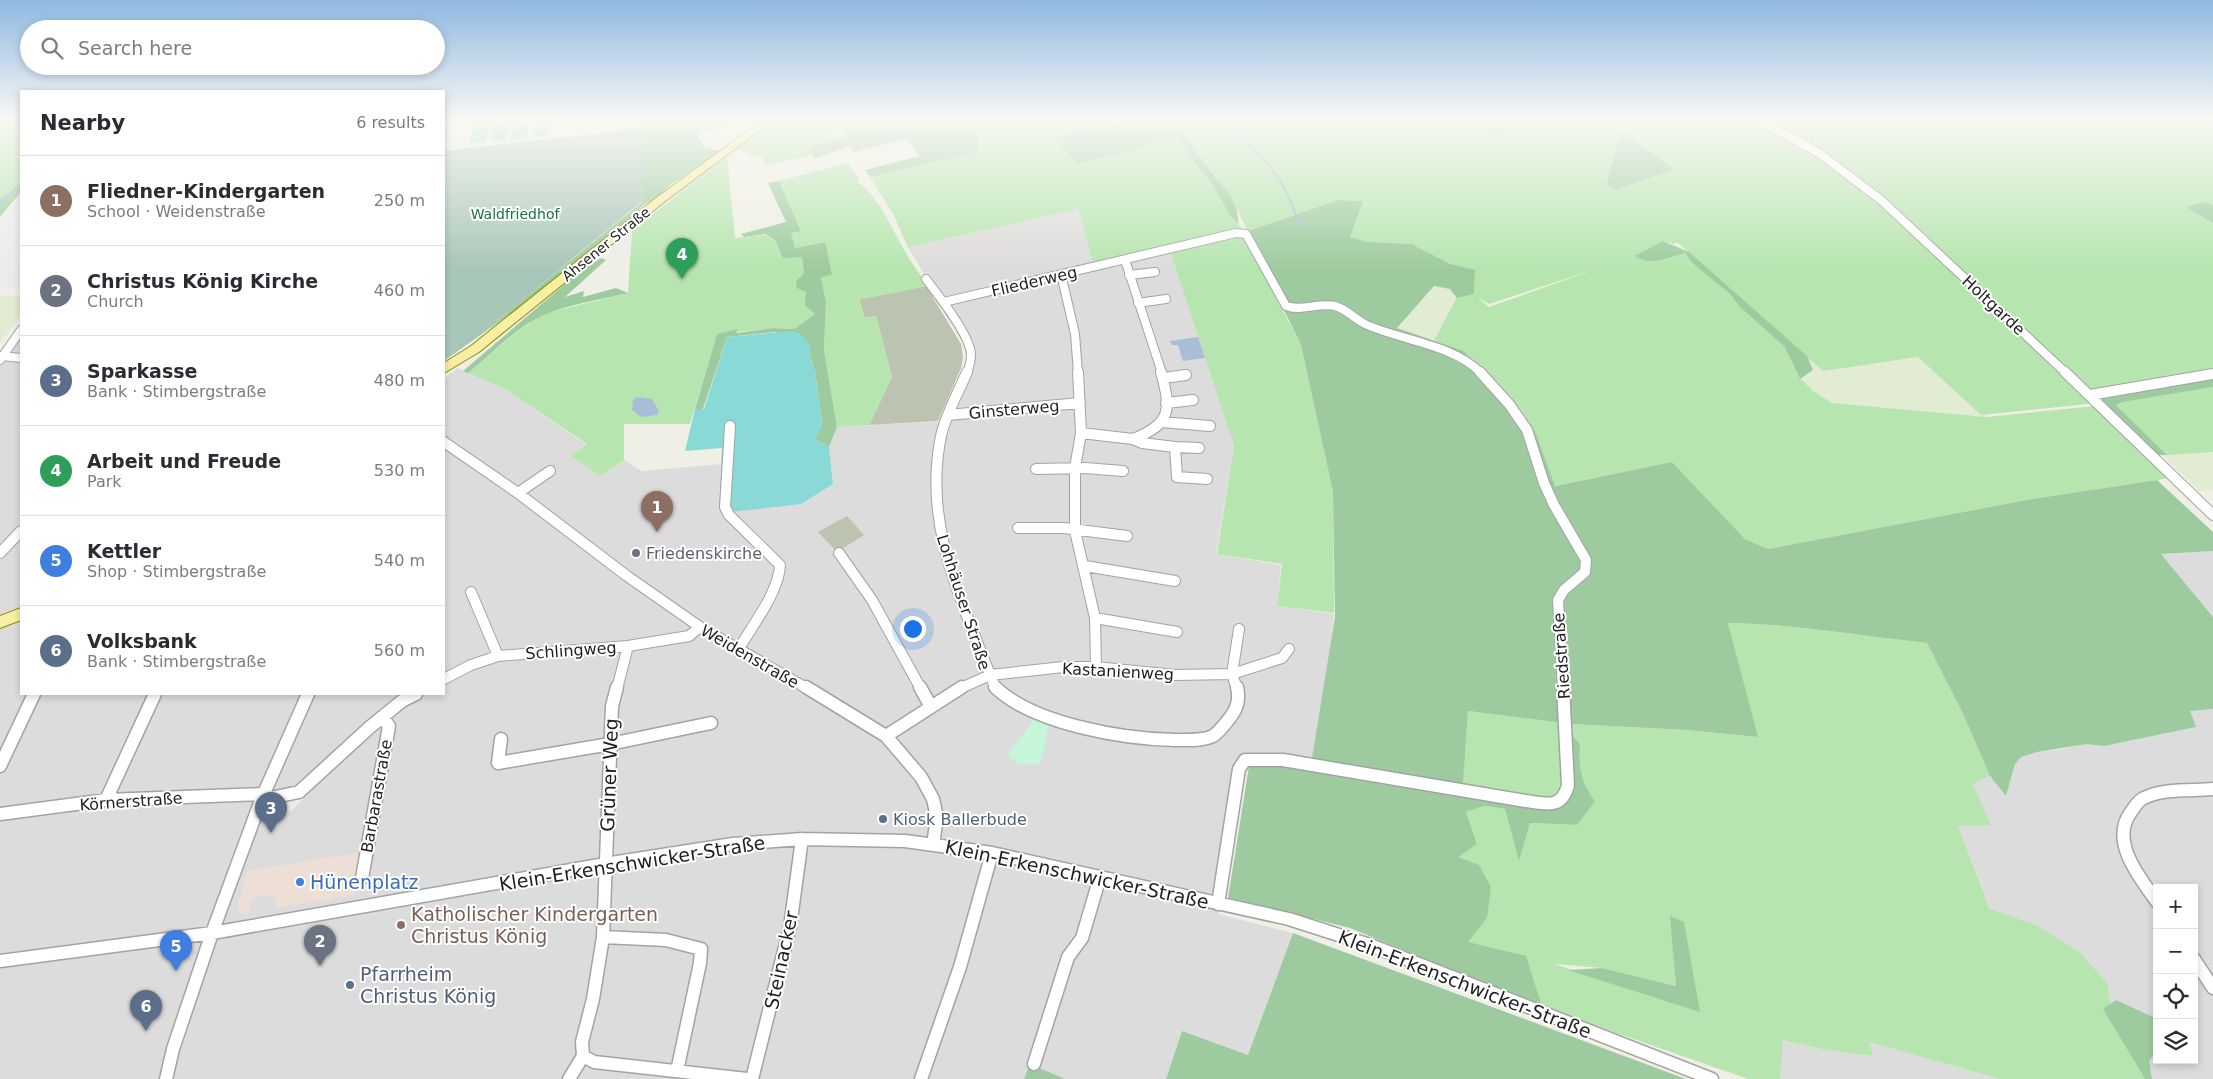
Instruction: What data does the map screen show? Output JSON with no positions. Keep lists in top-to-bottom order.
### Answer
{
  "streets": {
    "main road": ["Ahsener Straße"],
    "street": [
      "Fliederweg",
      "Holtgarde",
      "Ginsterweg",
      "Lohhäuser Straße",
      "Schlingweg",
      "Weidenstraße",
      "Riedstraße",
      "Kastanienweg",
      "Grüner Weg",
      "Barbarastraße",
      "Körnerstraße",
      "Klein-Erkenschwicker-Straße",
      "Steinacker"
    ]
  },
  "crossings": [
    ["Fliederweg", "Lohhäuser Straße"],
    ["Fliederweg", "Riedstraße"],
    ["Ginsterweg", "Lohhäuser Straße"],
    ["Lohhäuser Straße", "Weidenstraße"],
    ["Lohhäuser Straße", "Kastanienweg"],
    ["Schlingweg", "Weidenstraße"],
    ["Schlingweg", "Grüner Weg"],
    ["Weidenstraße", "Klein-Erkenschwicker-Straße"],
    ["Riedstraße", "Klein-Erkenschwicker-Straße"],
    ["Grüner Weg", "Klein-Erkenschwicker-Straße"],
    ["Klein-Erkenschwicker-Straße", "Steinacker"]
  ],
  "parks": ["Waldfriedhof"],
  "places": [
    "Friedenskirche",
    "Kiosk Ballerbude",
    "Hünenplatz",
    "Katholischer Kindergarten Christus König",
    "Pfarrheim Christus König"
  ],
  "page": {
    "search": "Search here",
    "heading": ["Nearby", "6 results"],
    "list": [
      {
        "mark": "1",
        "name": "Fliedner-Kindergarten",
        "note": "School · Weidenstraße",
        "value": "250 m"
      },
      {
        "mark": "2",
        "name": "Christus König Kirche",
        "note": "Church",
        "value": "460 m"
      },
      {
        "mark": "3",
        "name": "Sparkasse",
        "note": "Bank · Stimbergstraße",
        "value": "480 m"
      },
      {
        "mark": "4",
        "name": "Arbeit und Freude",
        "note": "Park",
        "value": "530 m"
      },
      {
        "mark": "5",
        "name": "Kettler",
        "note": "Shop · Stimbergstraße",
        "value": "540 m"
      },
      {
        "mark": "6",
        "name": "Volksbank",
        "note": "Bank · Stimbergstraße",
        "value": "560 m"
      }
    ],
    "pins": [
      "4",
      "1",
      "3",
      "2",
      "5",
      "6"
    ],
    "map_buttons": ["+", "−"]
  }
}
